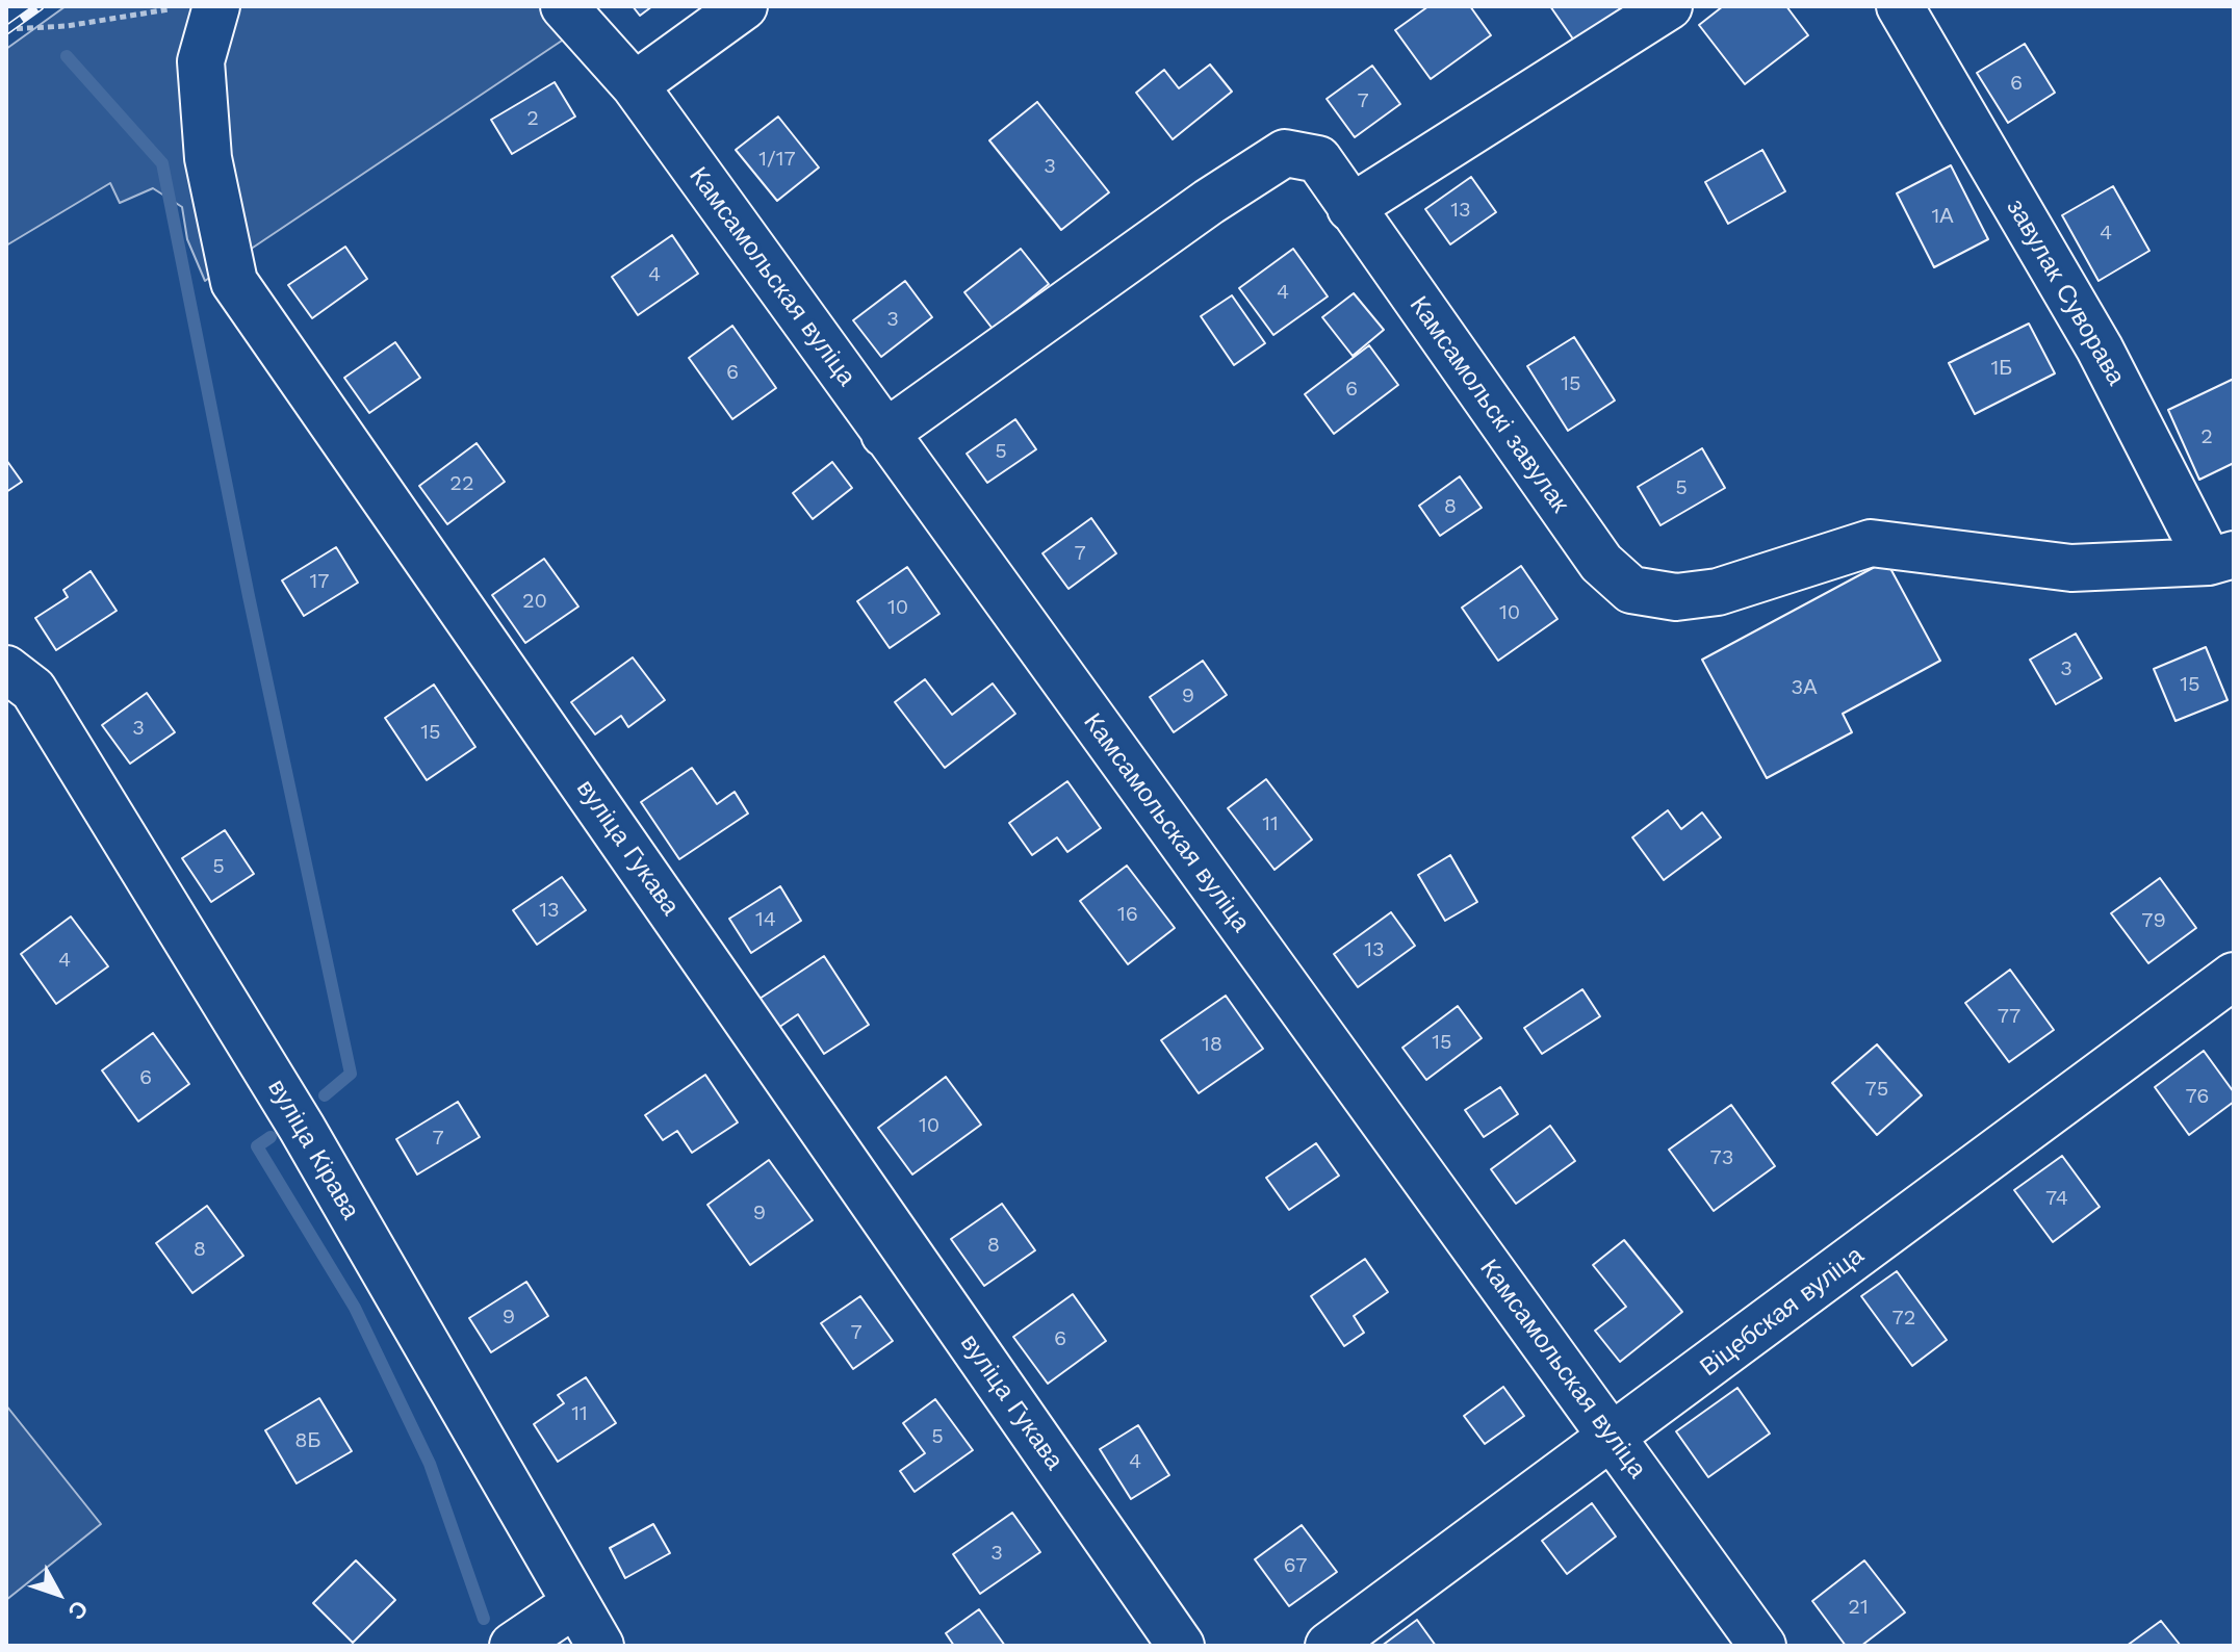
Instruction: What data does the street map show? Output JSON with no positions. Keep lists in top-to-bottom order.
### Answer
{
  "streets": {
    "street": [
      "Камсамольская вуліца",
      "завулак Суворава",
      "Камсамольскі завулак",
      "вуліца Гукава",
      "вуліца Кірава",
      "Віцебская вуліца"
    ]
  },
  "crossings": [
    ["Камсамольская вуліца", "Камсамольскі завулак"],
    ["Камсамольская вуліца", "Віцебская вуліца"],
    ["завулак Суворава", "Камсамольскі завулак"]
  ],
  "house_numbers": [
    "6",
    "7",
    "2",
    "1/17",
    "3",
    "13",
    "1А",
    "4",
    "4",
    "4",
    "3",
    "1Б",
    "6",
    "15",
    "6",
    "2",
    "5",
    "22",
    "5",
    "8",
    "7",
    "17",
    "20",
    "10",
    "10",
    "3",
    "15",
    "3А",
    "9",
    "3",
    "15",
    "11",
    "5",
    "13",
    "16",
    "14",
    "79",
    "13",
    "4",
    "77",
    "15",
    "18",
    "6",
    "75",
    "76",
    "10",
    "7",
    "73",
    "74",
    "9",
    "8",
    "8",
    "9",
    "72",
    "7",
    "6",
    "11",
    "5",
    "8Б",
    "4",
    "3",
    "67",
    "21"
  ],
  "north": "bottom right"
}
